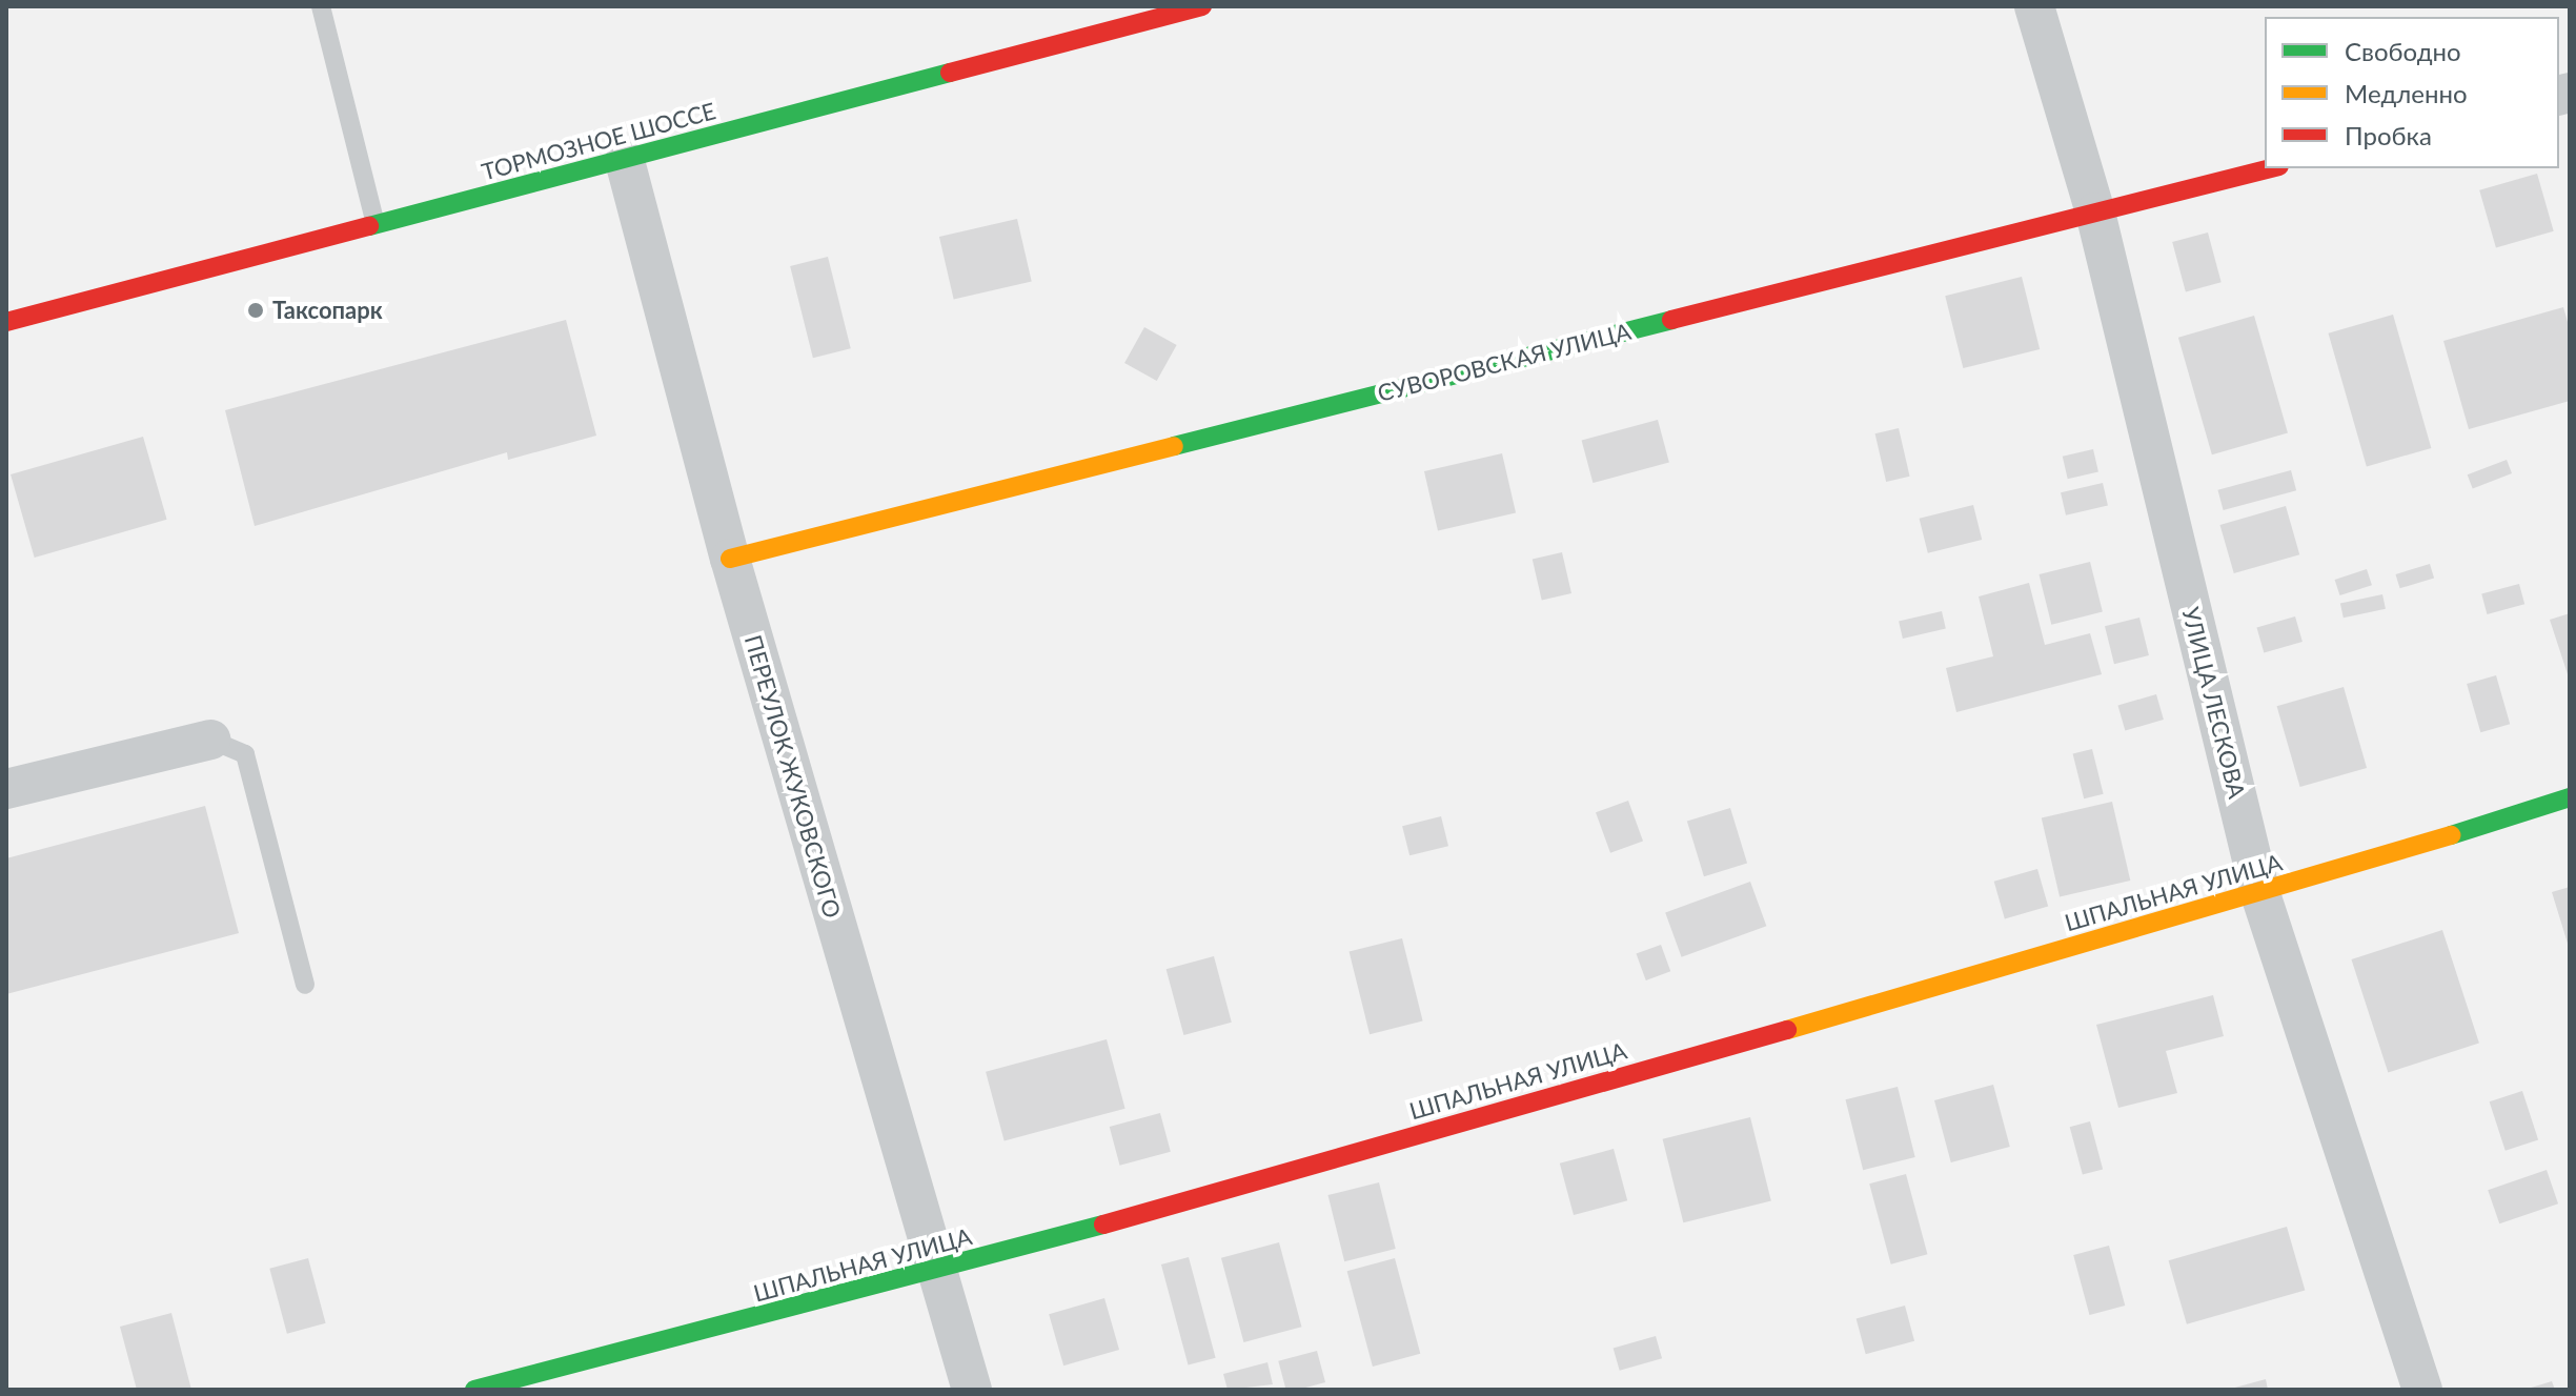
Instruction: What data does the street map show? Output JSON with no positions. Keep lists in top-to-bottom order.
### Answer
{
  "streets": {
    "street": [
      "ТОРМОЗНОЕ ШОССЕ",
      "СУВОРОВСКАЯ УЛИЦА",
      "УЛИЦА ЛЕСКОВА",
      "ПЕРЕУЛОК ЖУКОВСКОГО",
      "ШПАЛЬНАЯ УЛИЦА"
    ]
  },
  "crossings": [
    ["ТОРМОЗНОЕ ШОССЕ", "ПЕРЕУЛОК ЖУКОВСКОГО"],
    ["СУВОРОВСКАЯ УЛИЦА", "УЛИЦА ЛЕСКОВА"],
    ["СУВОРОВСКАЯ УЛИЦА", "ПЕРЕУЛОК ЖУКОВСКОГО"],
    ["УЛИЦА ЛЕСКОВА", "ШПАЛЬНАЯ УЛИЦА"],
    ["ПЕРЕУЛОК ЖУКОВСКОГО", "ШПАЛЬНАЯ УЛИЦА"]
  ],
  "places": ["Таксопарк"],
  "legend": ["Свободно", "Медленно", "Пробка"]
}
